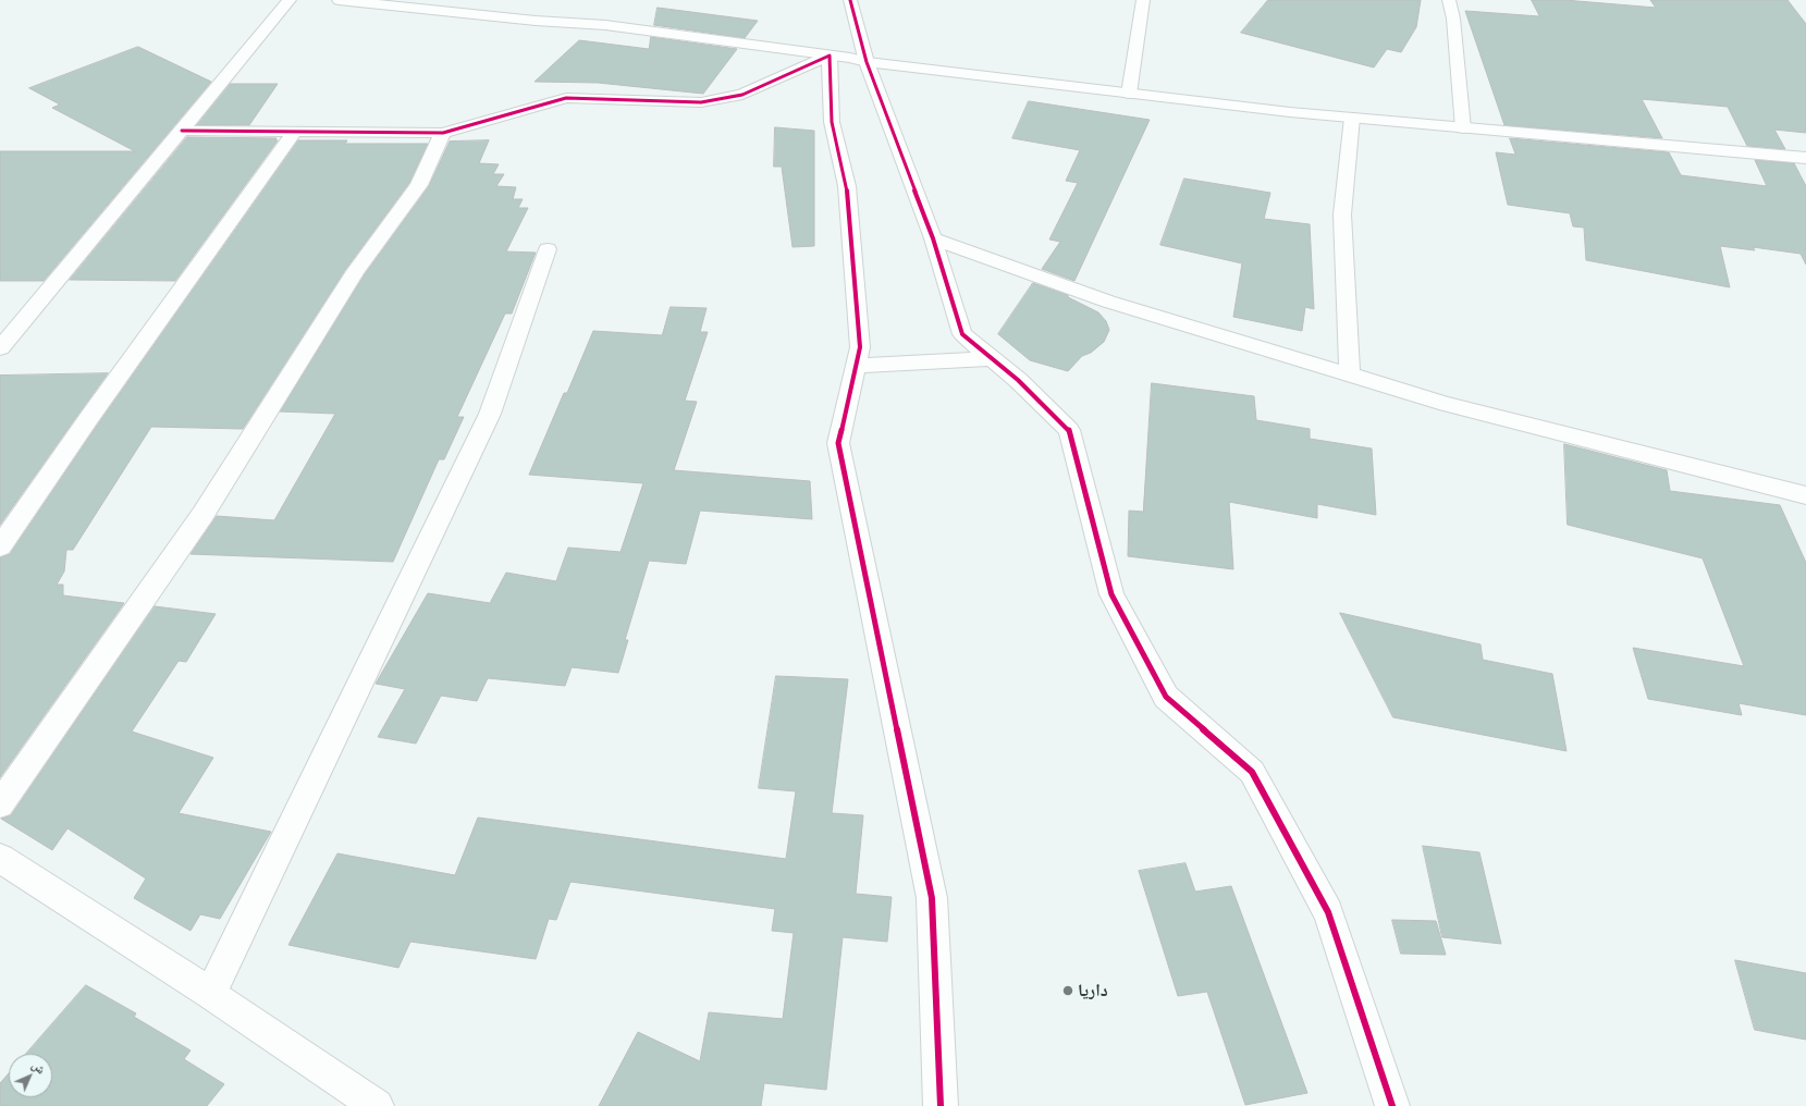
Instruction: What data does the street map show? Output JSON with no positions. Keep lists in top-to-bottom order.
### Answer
{
  "places": ["داريا"],
  "north": "top right"
}
